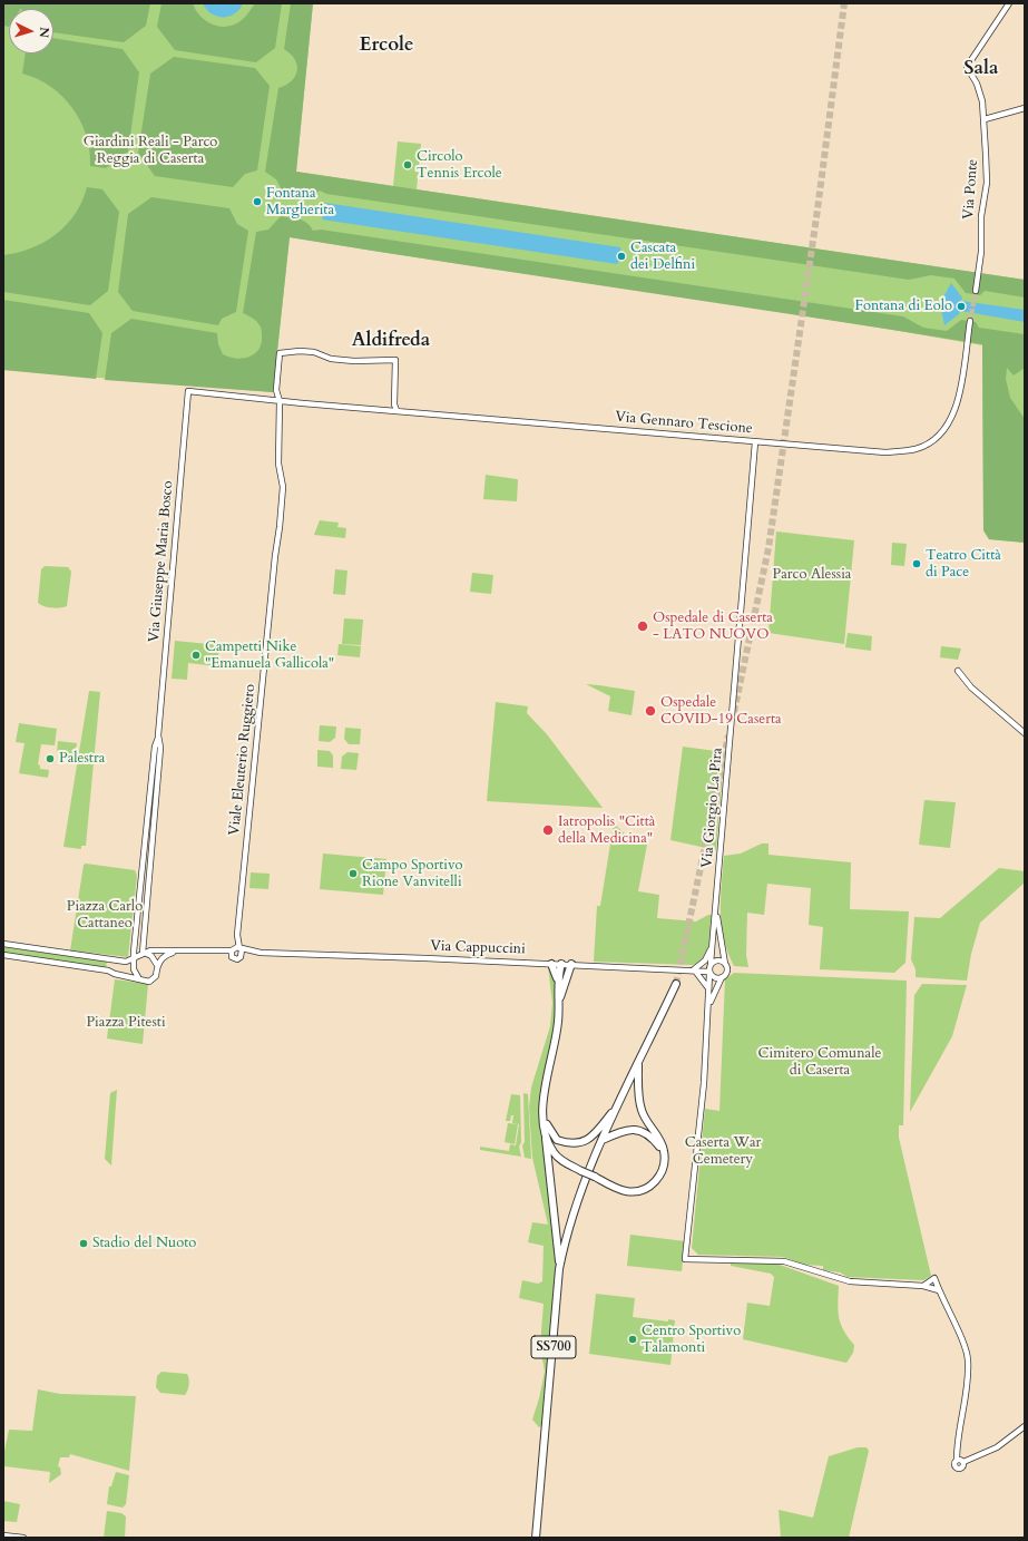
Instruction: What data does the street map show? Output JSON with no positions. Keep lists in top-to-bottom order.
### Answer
{
  "streets": {
    "highway": ["SS700"],
    "street": [
      "Via Ponte",
      "Via Gennaro Tescione",
      "Via Giuseppe Maria Bosco",
      "Viale Eleuterio Ruggiero",
      "Via Giorgio La Pira",
      "Via Cappuccini"
    ]
  },
  "crossings": [
    ["Via Gennaro Tescione", "Via Giuseppe Maria Bosco"],
    ["Via Gennaro Tescione", "Viale Eleuterio Ruggiero"],
    ["Via Gennaro Tescione", "Via Giorgio La Pira"],
    ["Viale Eleuterio Ruggiero", "Via Cappuccini"],
    ["Via Giorgio La Pira", "Via Cappuccini"]
  ],
  "districts": ["Ercole", "Sala", "Aldifreda"],
  "parks": [
    "Giardini Reali - Parco Reggia di Caserta",
    "Parco Alessia",
    "Piazza Carlo Cattaneo",
    "Piazza Pitesti",
    "Cimitero Comunale di Caserta",
    "Caserta War Cemetery"
  ],
  "places": [
    "Circolo Tennis Ercole",
    "Fontana Margherita",
    "Cascata dei Delfini",
    "Fontana di Eolo",
    "Teatro Città di Pace",
    "Ospedale di Caserta - LATO NUOVO",
    "Campetti Nike \"Emanuela Gallicola\"",
    "Ospedale COVID-19 Caserta",
    "Palestra",
    "Iatropolis \"Città della Medicina\"",
    "Campo Sportivo Rione Vanvitelli",
    "Stadio del Nuoto",
    "Centro Sportivo Talamonti"
  ],
  "north": "right"
}
